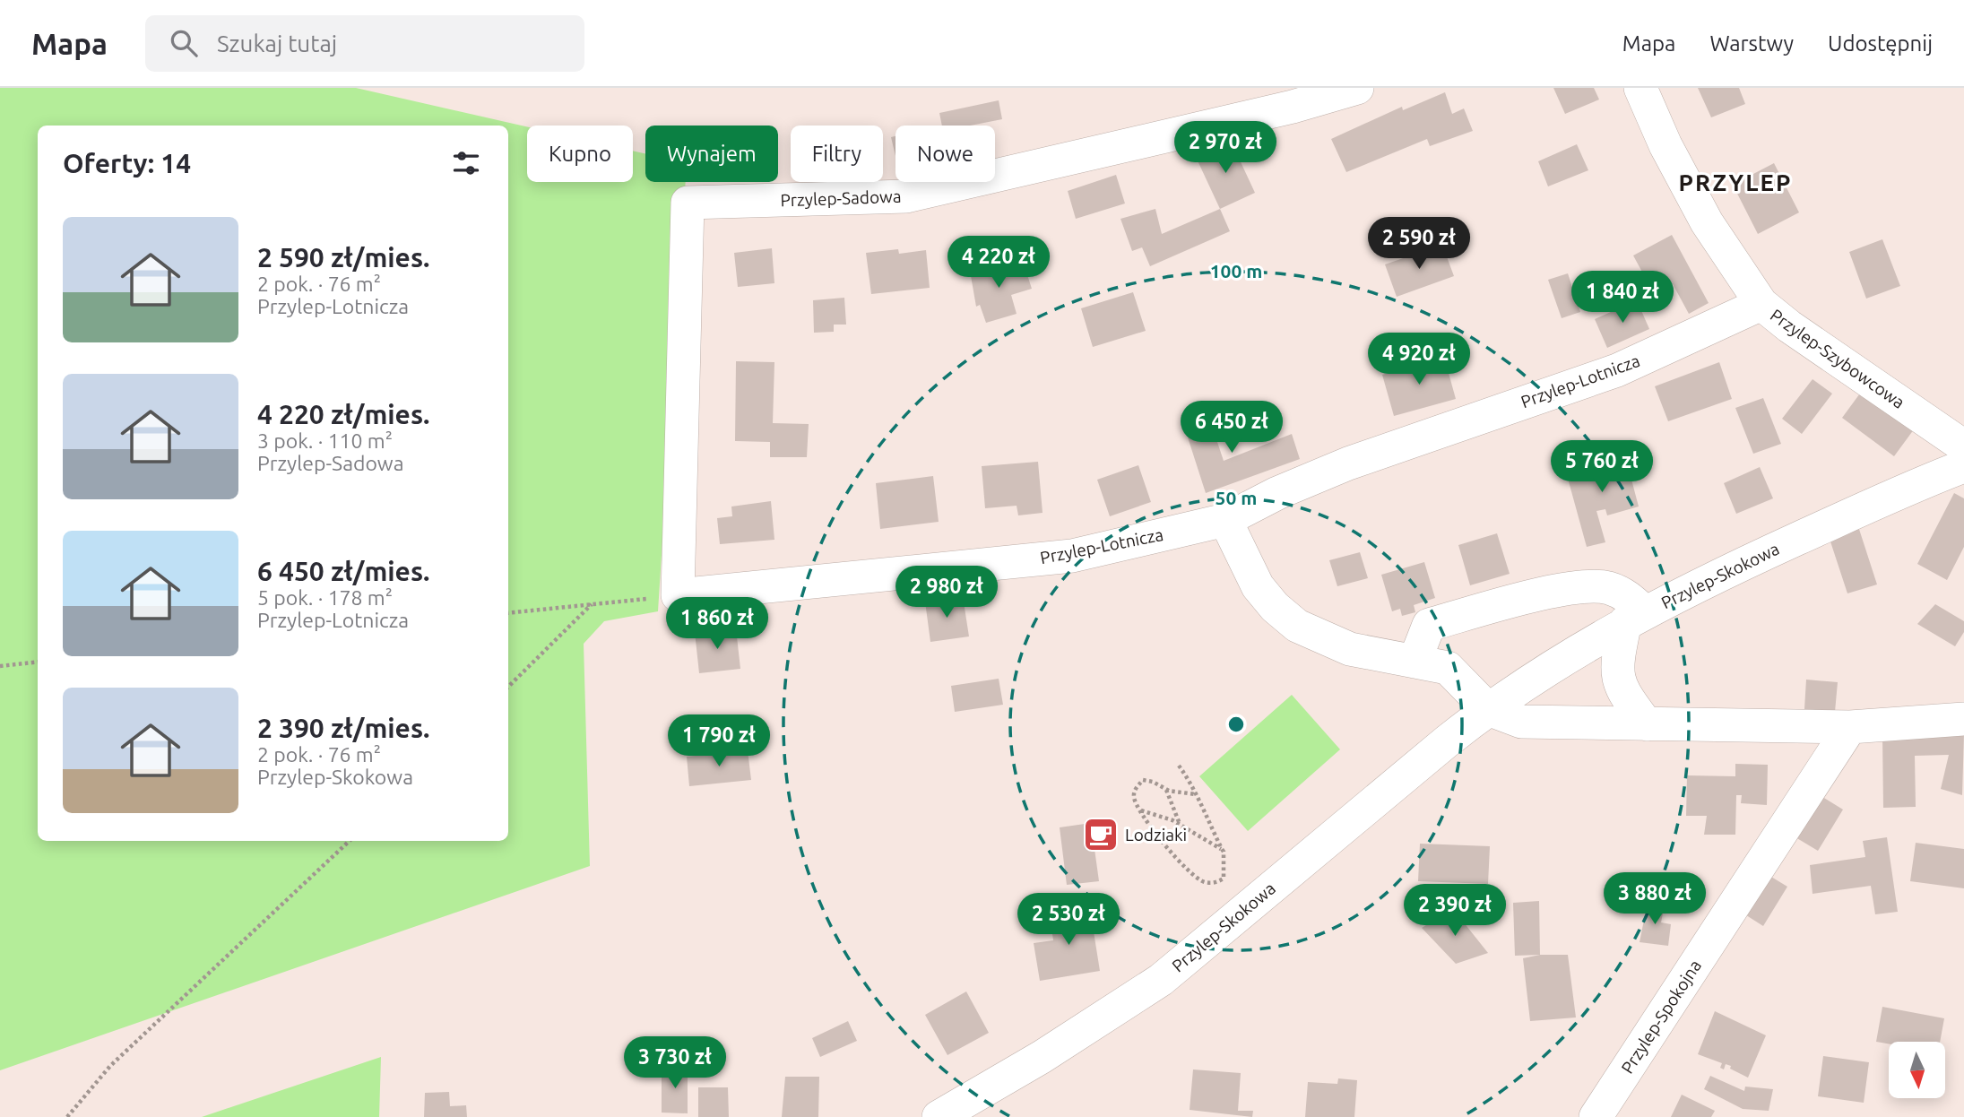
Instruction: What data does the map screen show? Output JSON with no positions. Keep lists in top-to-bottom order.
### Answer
{
  "streets": {
    "street": [
      "Przylep-Sadowa",
      "Przylep-Szybowcowa",
      "Przylep-Lotnicza",
      "Przylep-Skokowa",
      "Przylep-Spokojna"
    ]
  },
  "crossings": [
    ["Przylep-Sadowa", "Przylep-Lotnicza"],
    ["Przylep-Szybowcowa", "Przylep-Lotnicza"]
  ],
  "districts": ["PRZYLEP"],
  "places": {
    "cafe": ["Lodziaki"]
  },
  "north": "bottom",
  "page": {
    "header": "Mapa",
    "search": "Szukaj tutaj",
    "nav": ["Mapa", "Warstwy", "Udostępnij"],
    "price": [
      "2 970 zł",
      "2 590 zł",
      "4 220 zł",
      "1 840 zł",
      "4 920 zł",
      "6 450 zł",
      "5 760 zł",
      "2 980 zł",
      "1 860 zł",
      "1 790 zł",
      "3 880 zł",
      "2 390 zł",
      "2 530 zł",
      "3 730 zł"
    ],
    "chip": [
      "Kupno",
      "Wynajem",
      "Filtry",
      "Nowe"
    ],
    "heading": "Oferty: 14",
    "list": [
      {
        "name": "2 590 zł/mies.",
        "note": "2 pok. · 76 m² · Przylep-Lotnicza"
      },
      {
        "name": "4 220 zł/mies.",
        "note": "3 pok. · 110 m² · Przylep-Sadowa"
      },
      {
        "name": "6 450 zł/mies.",
        "note": "5 pok. · 178 m² · Przylep-Lotnicza"
      },
      {
        "name": "2 390 zł/mies.",
        "note": "2 pok. · 76 m² · Przylep-Skokowa"
      }
    ]
  },
  "rings": ["100 m", "50 m"]
}
